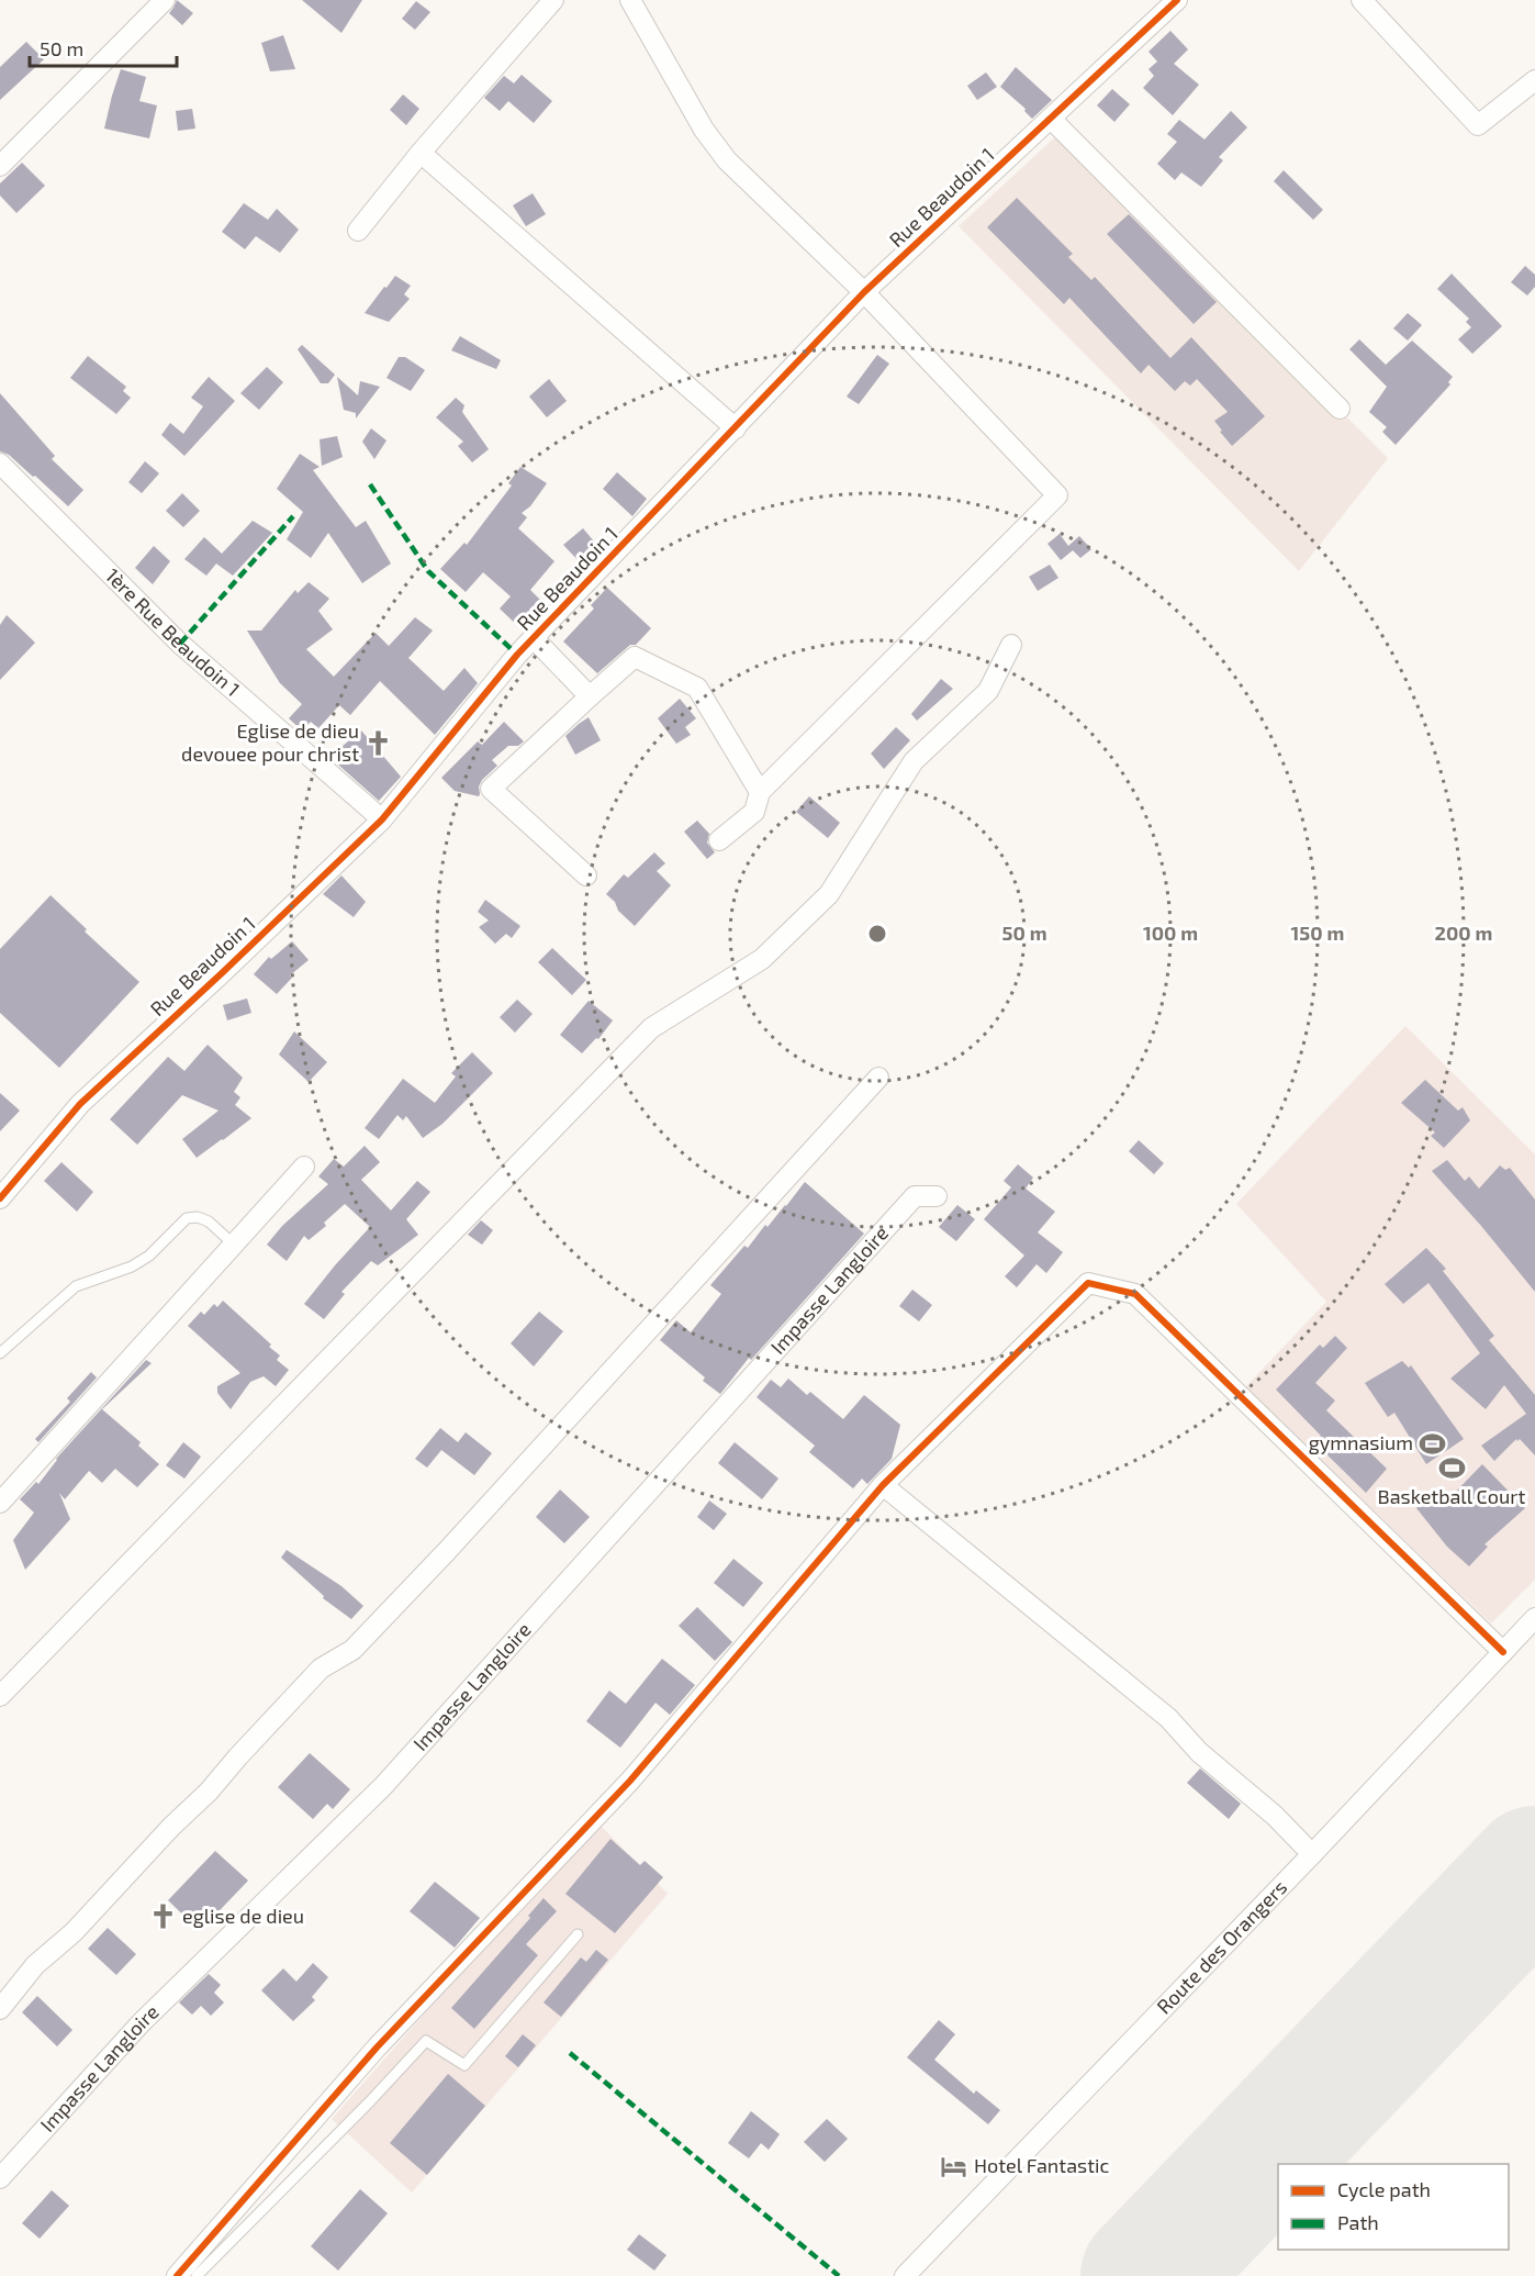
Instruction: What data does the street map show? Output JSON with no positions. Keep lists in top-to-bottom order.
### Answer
{
  "streets": {
    "street": [
      "Rue Beaudoin 1",
      "1ère Rue Beaudoin 1",
      "Impasse Langloire",
      "Route des Orangers"
    ]
  },
  "crossings": [
    ["Rue Beaudoin 1", "1ère Rue Beaudoin 1"]
  ],
  "places": {
    "church": ["Eglise de dieu devouee pour christ", "eglise de dieu"],
    "sports": ["gymnasium", "Basketball Court"],
    "hotel": ["Hotel Fantastic"]
  },
  "legend": ["Cycle path", "Path"],
  "scale_bar": "50 m",
  "rings": [
    "50 m",
    "100 m",
    "150 m",
    "200 m"
  ]
}
